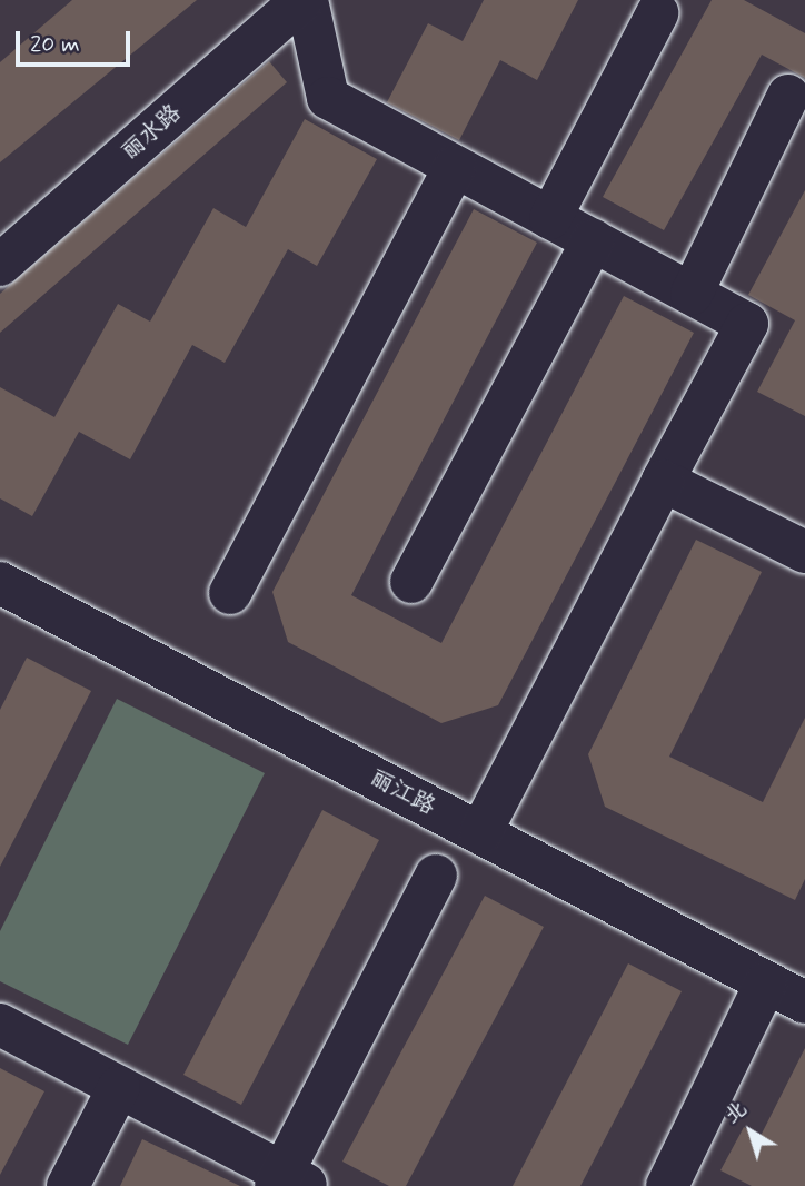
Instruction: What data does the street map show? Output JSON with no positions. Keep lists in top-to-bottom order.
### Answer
{
  "streets": {
    "street": ["丽水路", "丽江路"]
  },
  "scale_bar": "20 m",
  "north": "top left"
}
